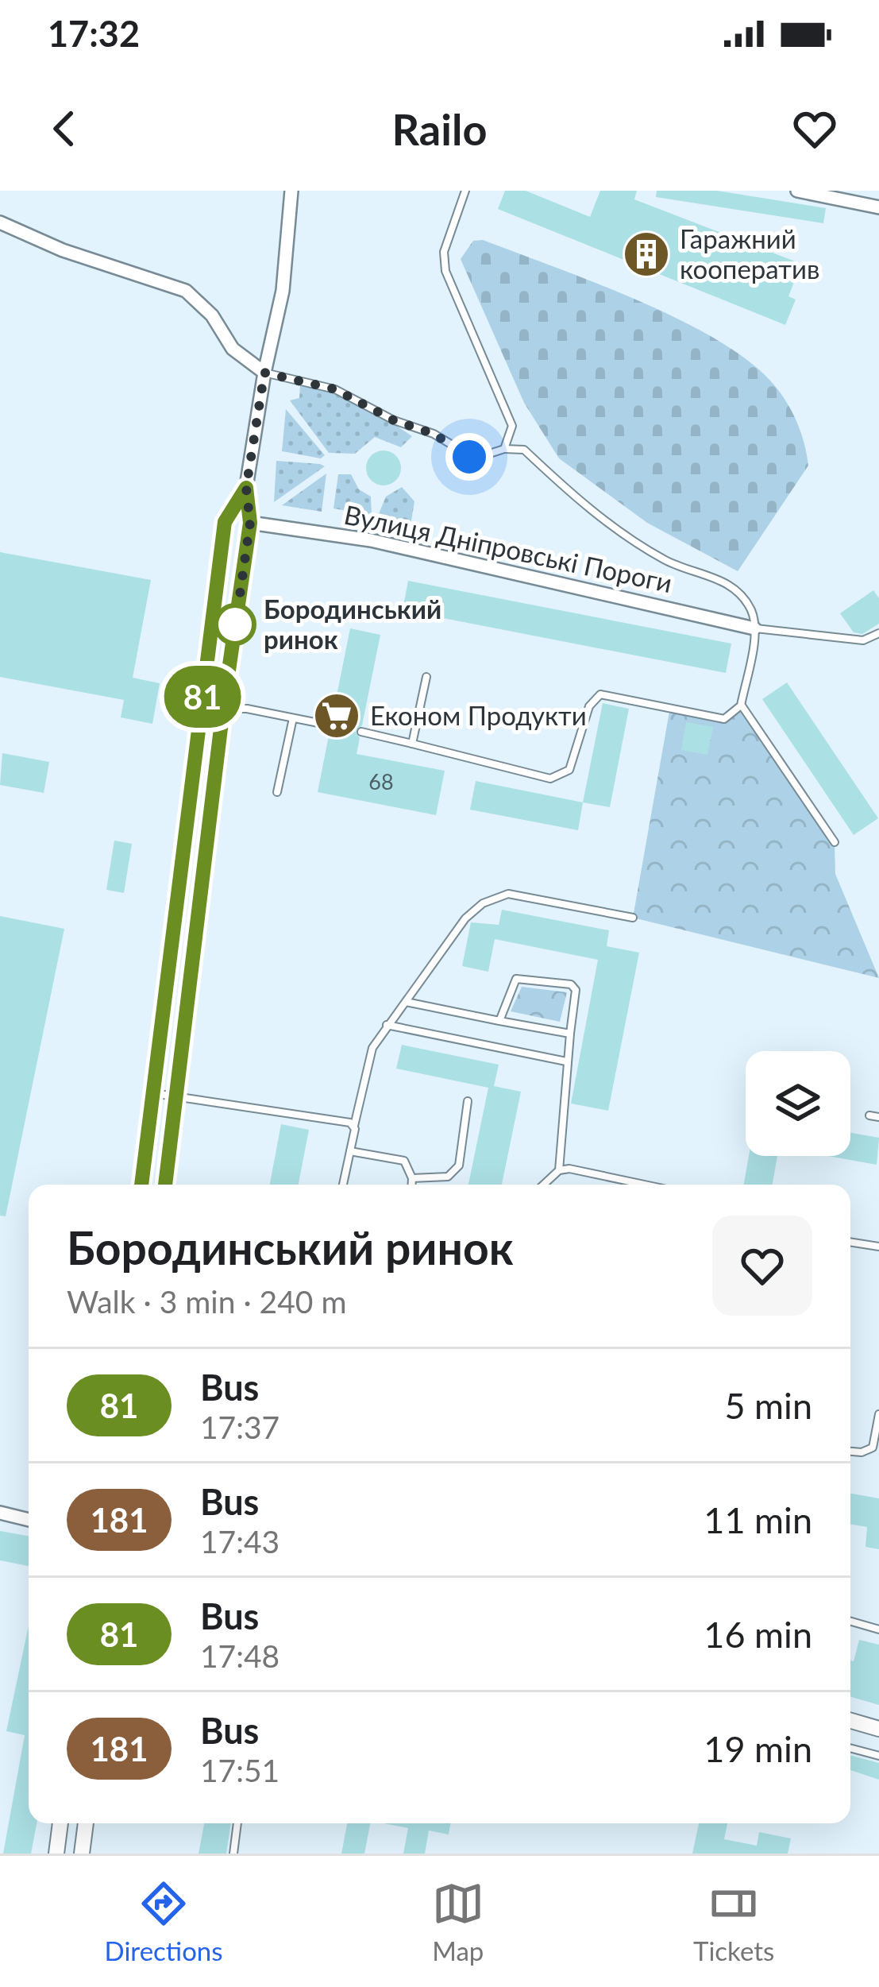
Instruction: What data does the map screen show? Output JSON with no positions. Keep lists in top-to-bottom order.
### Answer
{
  "streets": {
    "street": ["Вулиця Дніпровські Пороги"]
  },
  "places": {
    "building": ["Гаражний кооператив"],
    "other": ["Бородинський ринок"],
    "supermarket": ["Економ Продукти"]
  },
  "lines": ["bus line 81"],
  "house_numbers": ["68"],
  "page": {
    "status": "17:32",
    "header": "Railo",
    "on_map": "81",
    "heading": ["Бородинський ринок", "Walk · 3 min · 240 m"],
    "list": [
      {
        "mark": "81",
        "name": "Bus",
        "note": "17:37",
        "value": "5 min"
      },
      {
        "mark": "181",
        "name": "Bus",
        "note": "17:43",
        "value": "11 min"
      },
      {
        "mark": "81",
        "name": "Bus",
        "note": "17:48",
        "value": "16 min"
      },
      {
        "mark": "181",
        "name": "Bus",
        "note": "17:51",
        "value": "19 min"
      }
    ],
    "tabs": ["Directions", "Map", "Tickets"]
  }
}
